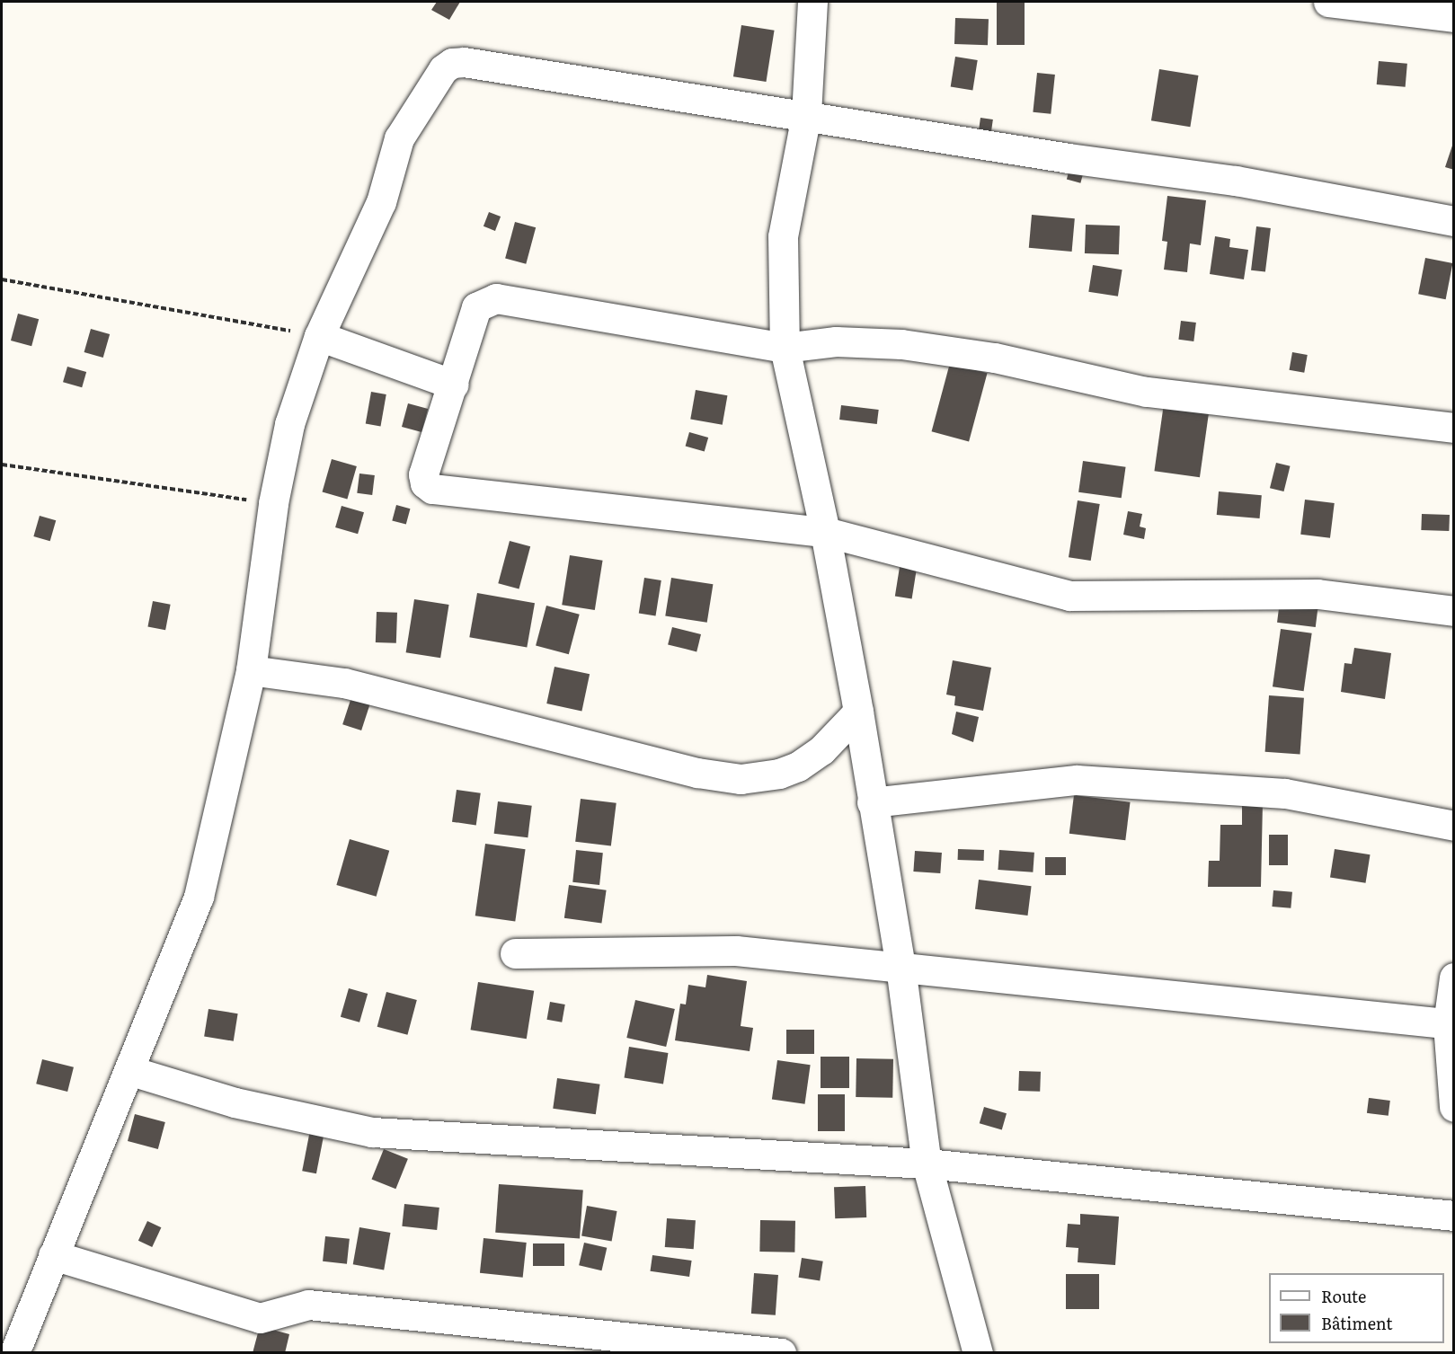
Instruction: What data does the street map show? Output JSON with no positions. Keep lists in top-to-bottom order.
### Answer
{
  "legend": ["Route", "Bâtiment"]
}
